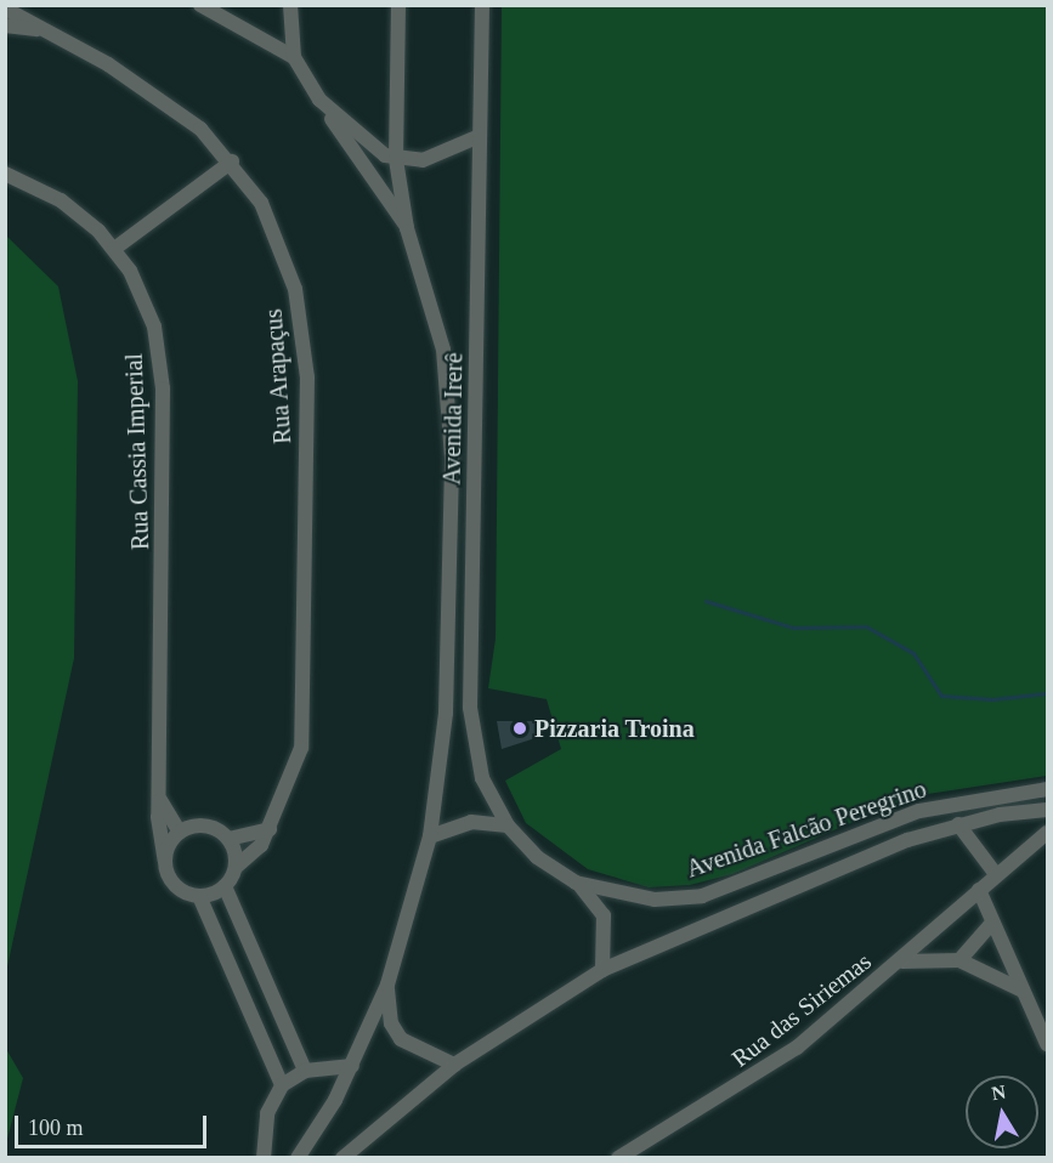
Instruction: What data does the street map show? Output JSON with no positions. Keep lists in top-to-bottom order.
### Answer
{
  "streets": {
    "street": [
      "Rua Arapaçus",
      "Avenida Irerê",
      "Rua Cassia Imperial",
      "Avenida Falcão Peregrino",
      "Rua das Siriemas"
    ]
  },
  "crossings": [
    ["Rua Arapaçus", "Rua Cassia Imperial"],
    ["Avenida Irerê", "Avenida Falcão Peregrino"]
  ],
  "places": ["Pizzaria Troina"],
  "scale_bar": "100 m",
  "north": "top"
}
